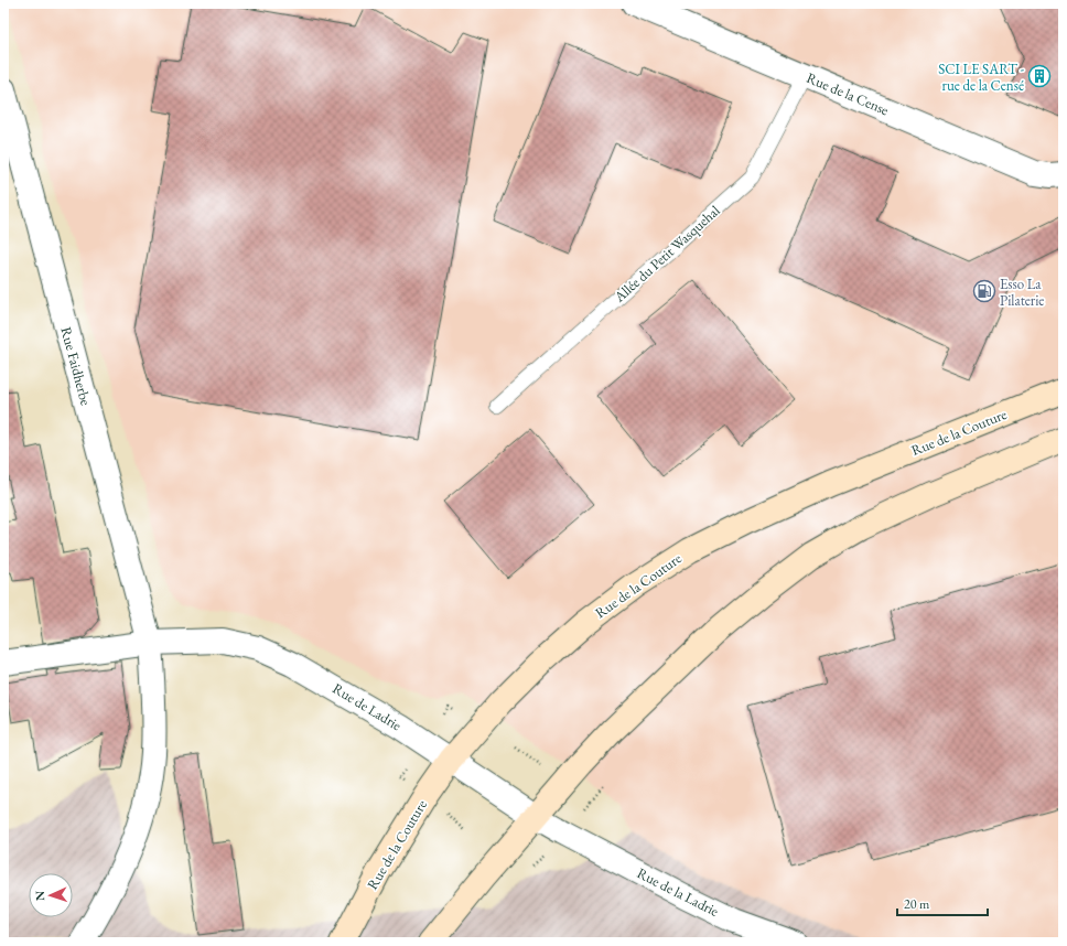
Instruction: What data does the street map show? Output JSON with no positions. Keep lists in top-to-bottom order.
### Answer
{
  "streets": {
    "street": [
      "Rue de la Cense",
      "Rue Faidherbe",
      "Rue de la Couture",
      "Rue de Ladrie",
      "Rue de la Ladrie"
    ],
    "lane": ["Allée du Petit Wasquehal"]
  },
  "crossings": [
    ["Rue de la Cense", "Allée du Petit Wasquehal"],
    ["Rue Faidherbe", "Rue de Ladrie"],
    ["Rue de la Couture", "Rue de Ladrie"],
    ["Rue de Ladrie", "Rue de la Ladrie"]
  ],
  "places": {
    "building": ["SCI LE SART - rue de la Censé"],
    "fuel station": ["Esso La Pilaterie"]
  },
  "scale_bar": "20 m",
  "north": "left"
}
